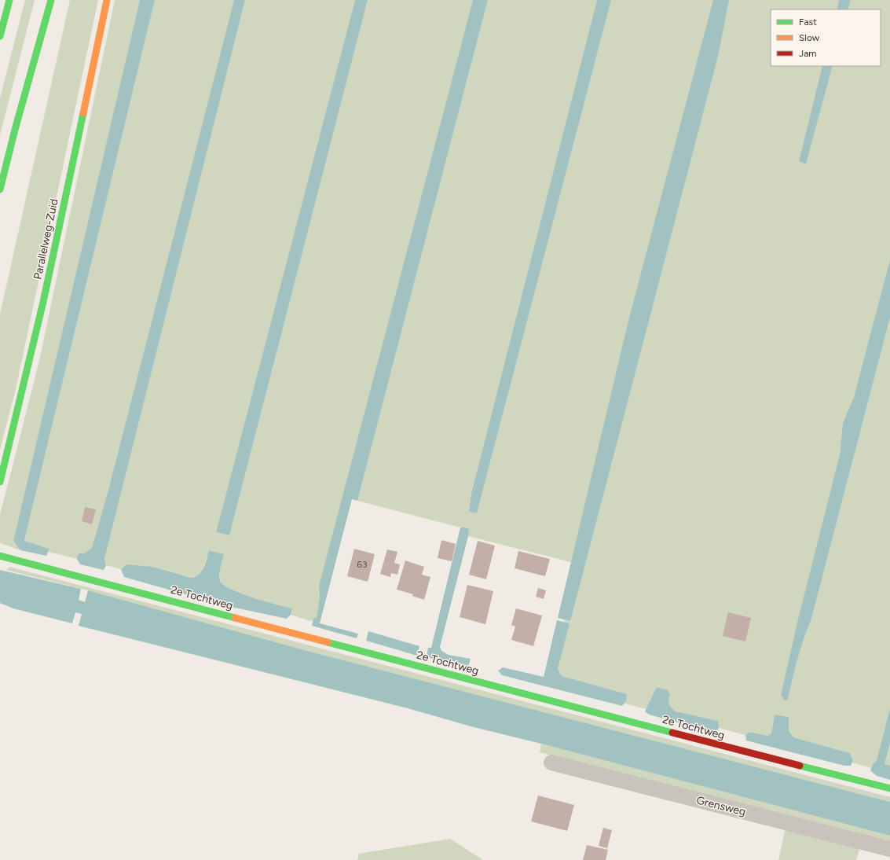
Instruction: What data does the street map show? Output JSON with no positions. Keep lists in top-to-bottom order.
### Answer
{
  "streets": {
    "main road": ["Parallelweg-Zuid", "2e Tochtweg"],
    "street": ["Grensweg"]
  },
  "house_numbers": ["63"],
  "legend": ["Fast", "Slow", "Jam"]
}
